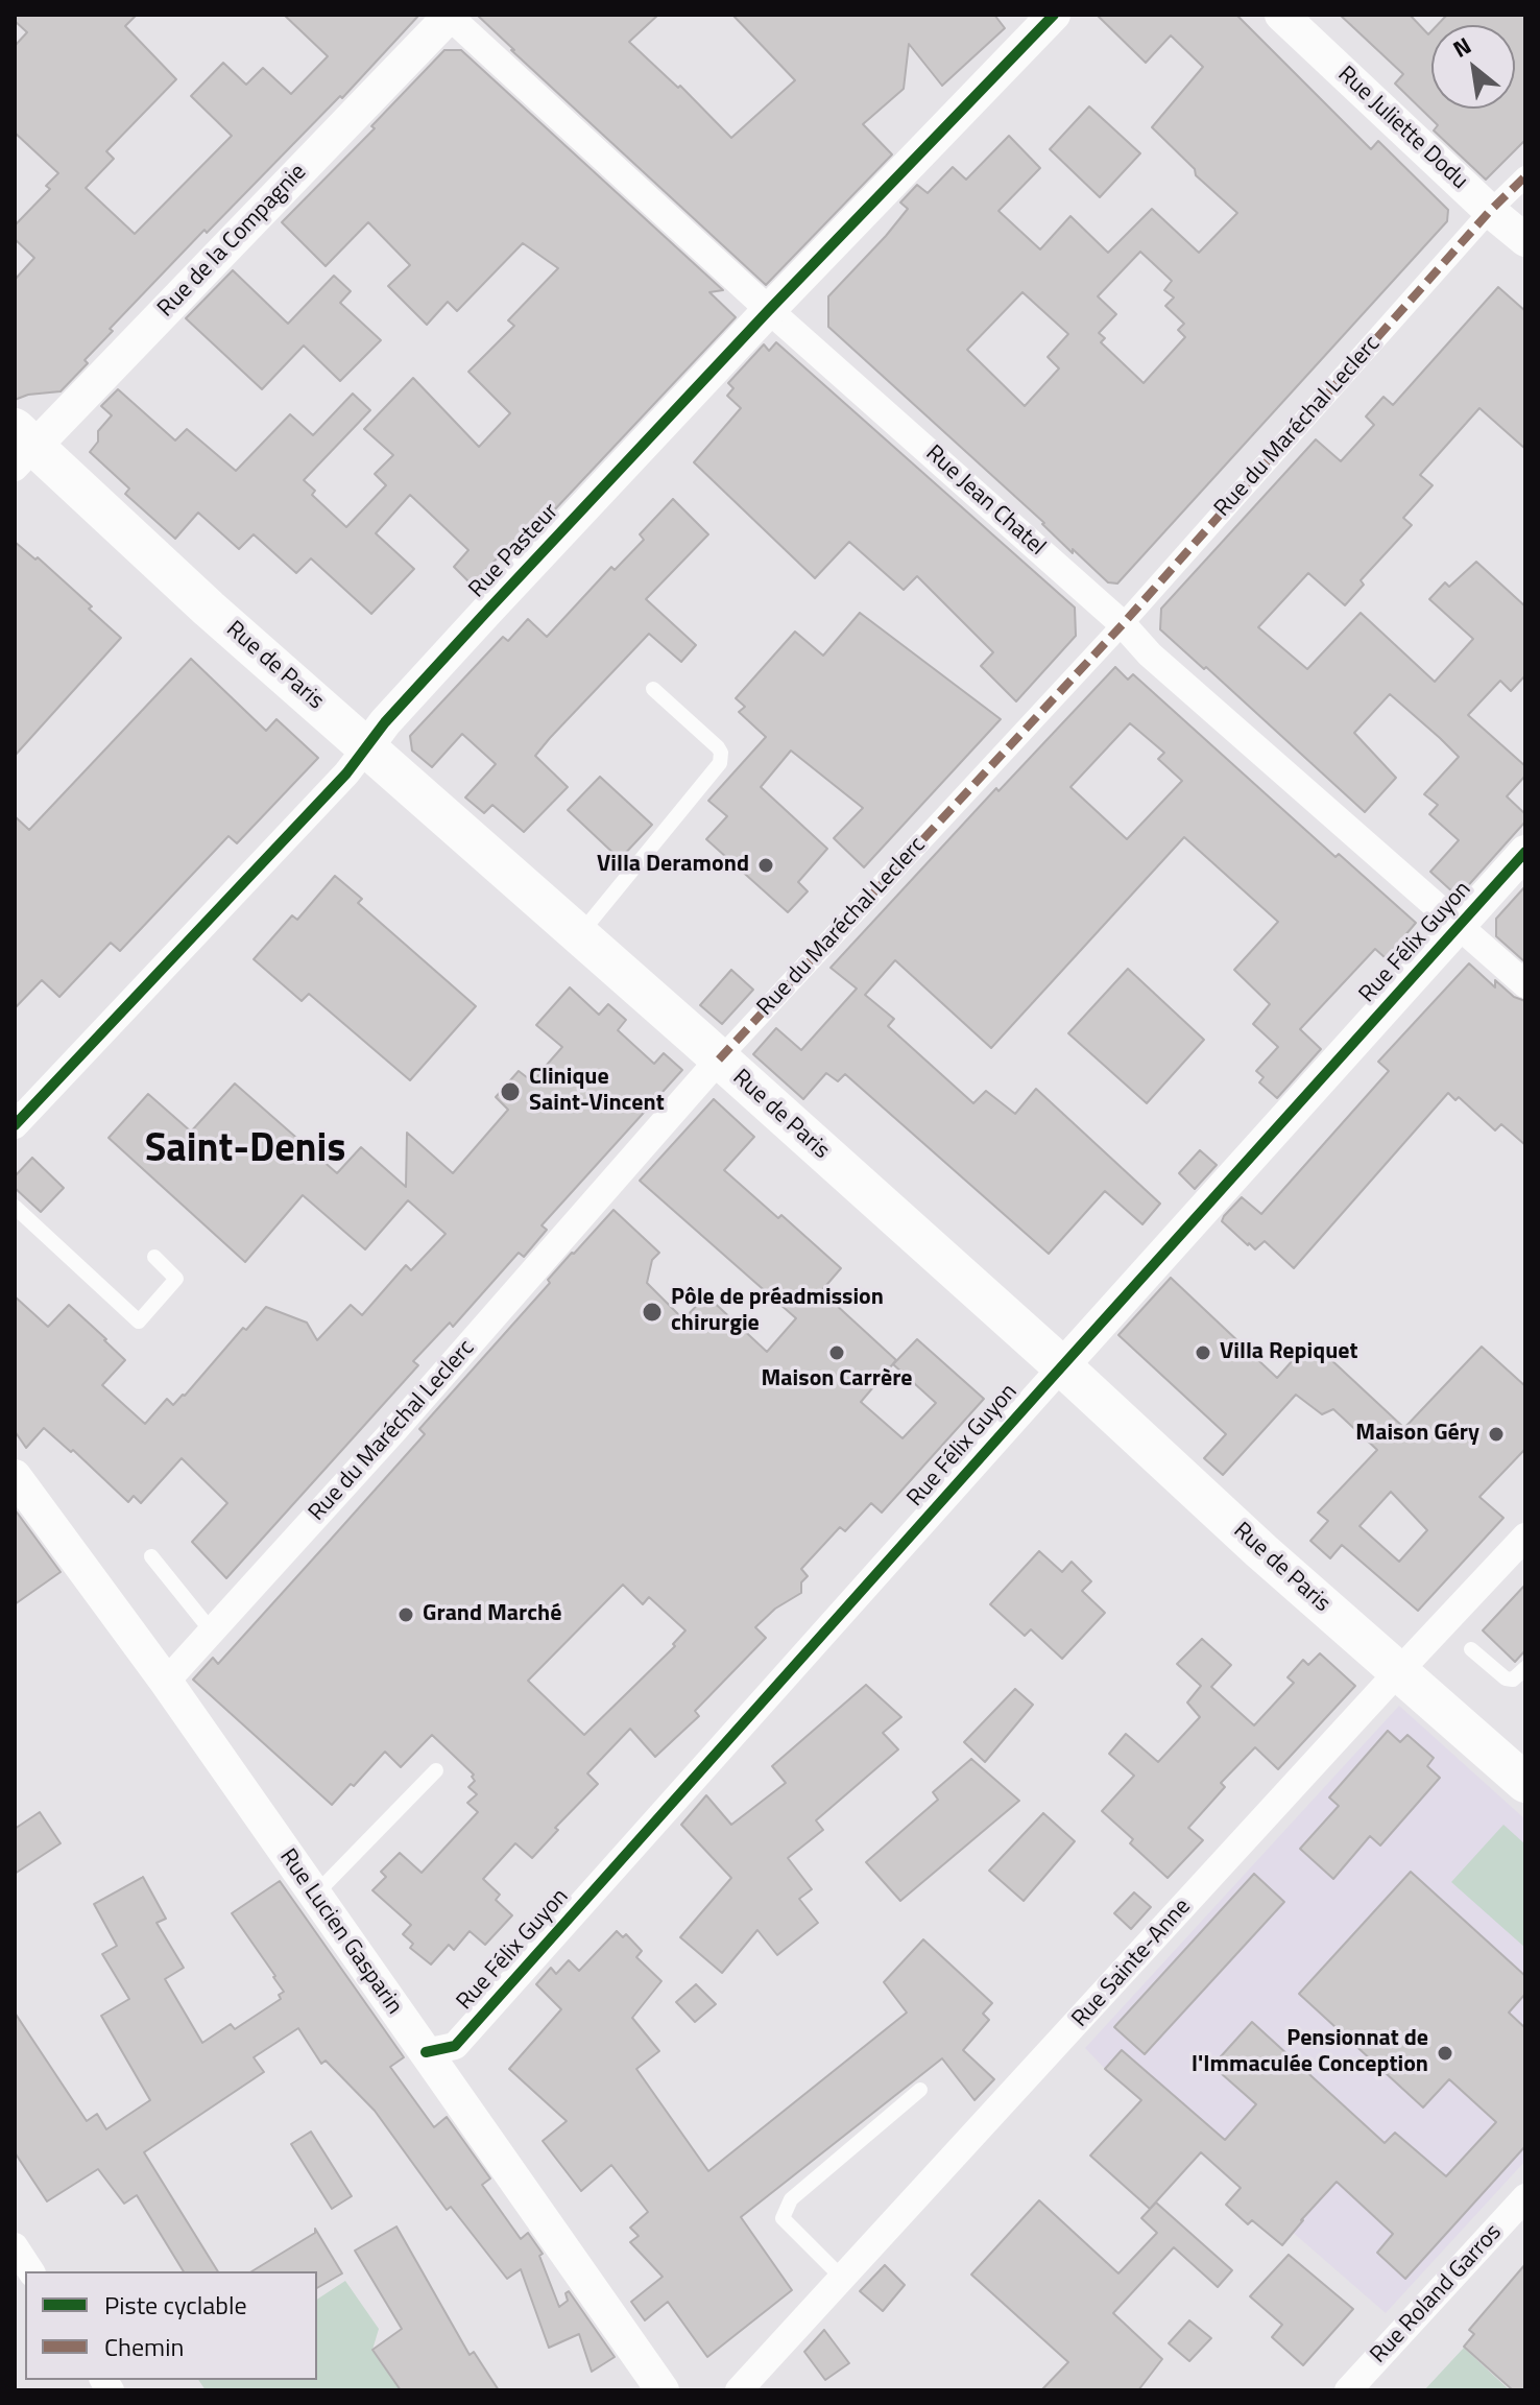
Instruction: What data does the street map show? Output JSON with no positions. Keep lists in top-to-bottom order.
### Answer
{
  "streets": {
    "main road": ["Rue de Paris"],
    "street": [
      "Rue Juliette Dodu",
      "Rue de la Compagnie",
      "Rue du Maréchal Leclerc",
      "Rue Jean Chatel",
      "Rue Pasteur",
      "Rue Félix Guyon",
      "Rue Lucien Gasparin",
      "Rue Sainte-Anne",
      "Rue Roland Garros"
    ]
  },
  "crossings": [
    ["Rue Juliette Dodu", "Rue du Maréchal Leclerc"],
    ["Rue de la Compagnie", "Rue Jean Chatel"],
    ["Rue de la Compagnie", "Rue de Paris"],
    ["Rue du Maréchal Leclerc", "Rue Jean Chatel"],
    ["Rue du Maréchal Leclerc", "Rue de Paris"],
    ["Rue du Maréchal Leclerc", "Rue Lucien Gasparin"],
    ["Rue Jean Chatel", "Rue Pasteur"],
    ["Rue Jean Chatel", "Rue Félix Guyon"],
    ["Rue Pasteur", "Rue de Paris"],
    ["Rue de Paris", "Rue Félix Guyon"],
    ["Rue de Paris", "Rue Sainte-Anne"],
    ["Rue Félix Guyon", "Rue Lucien Gasparin"]
  ],
  "districts": ["Saint-Denis"],
  "places": [
    "Villa Deramond",
    "Clinique Saint-Vincent",
    "Pôle de préadmission chirurgie",
    "Maison Carrère",
    "Villa Repiquet",
    "Maison Géry",
    "Grand Marché",
    "Pensionnat de l'Immaculée Conception"
  ],
  "legend": ["Piste cyclable", "Chemin"],
  "north": "top left"
}
